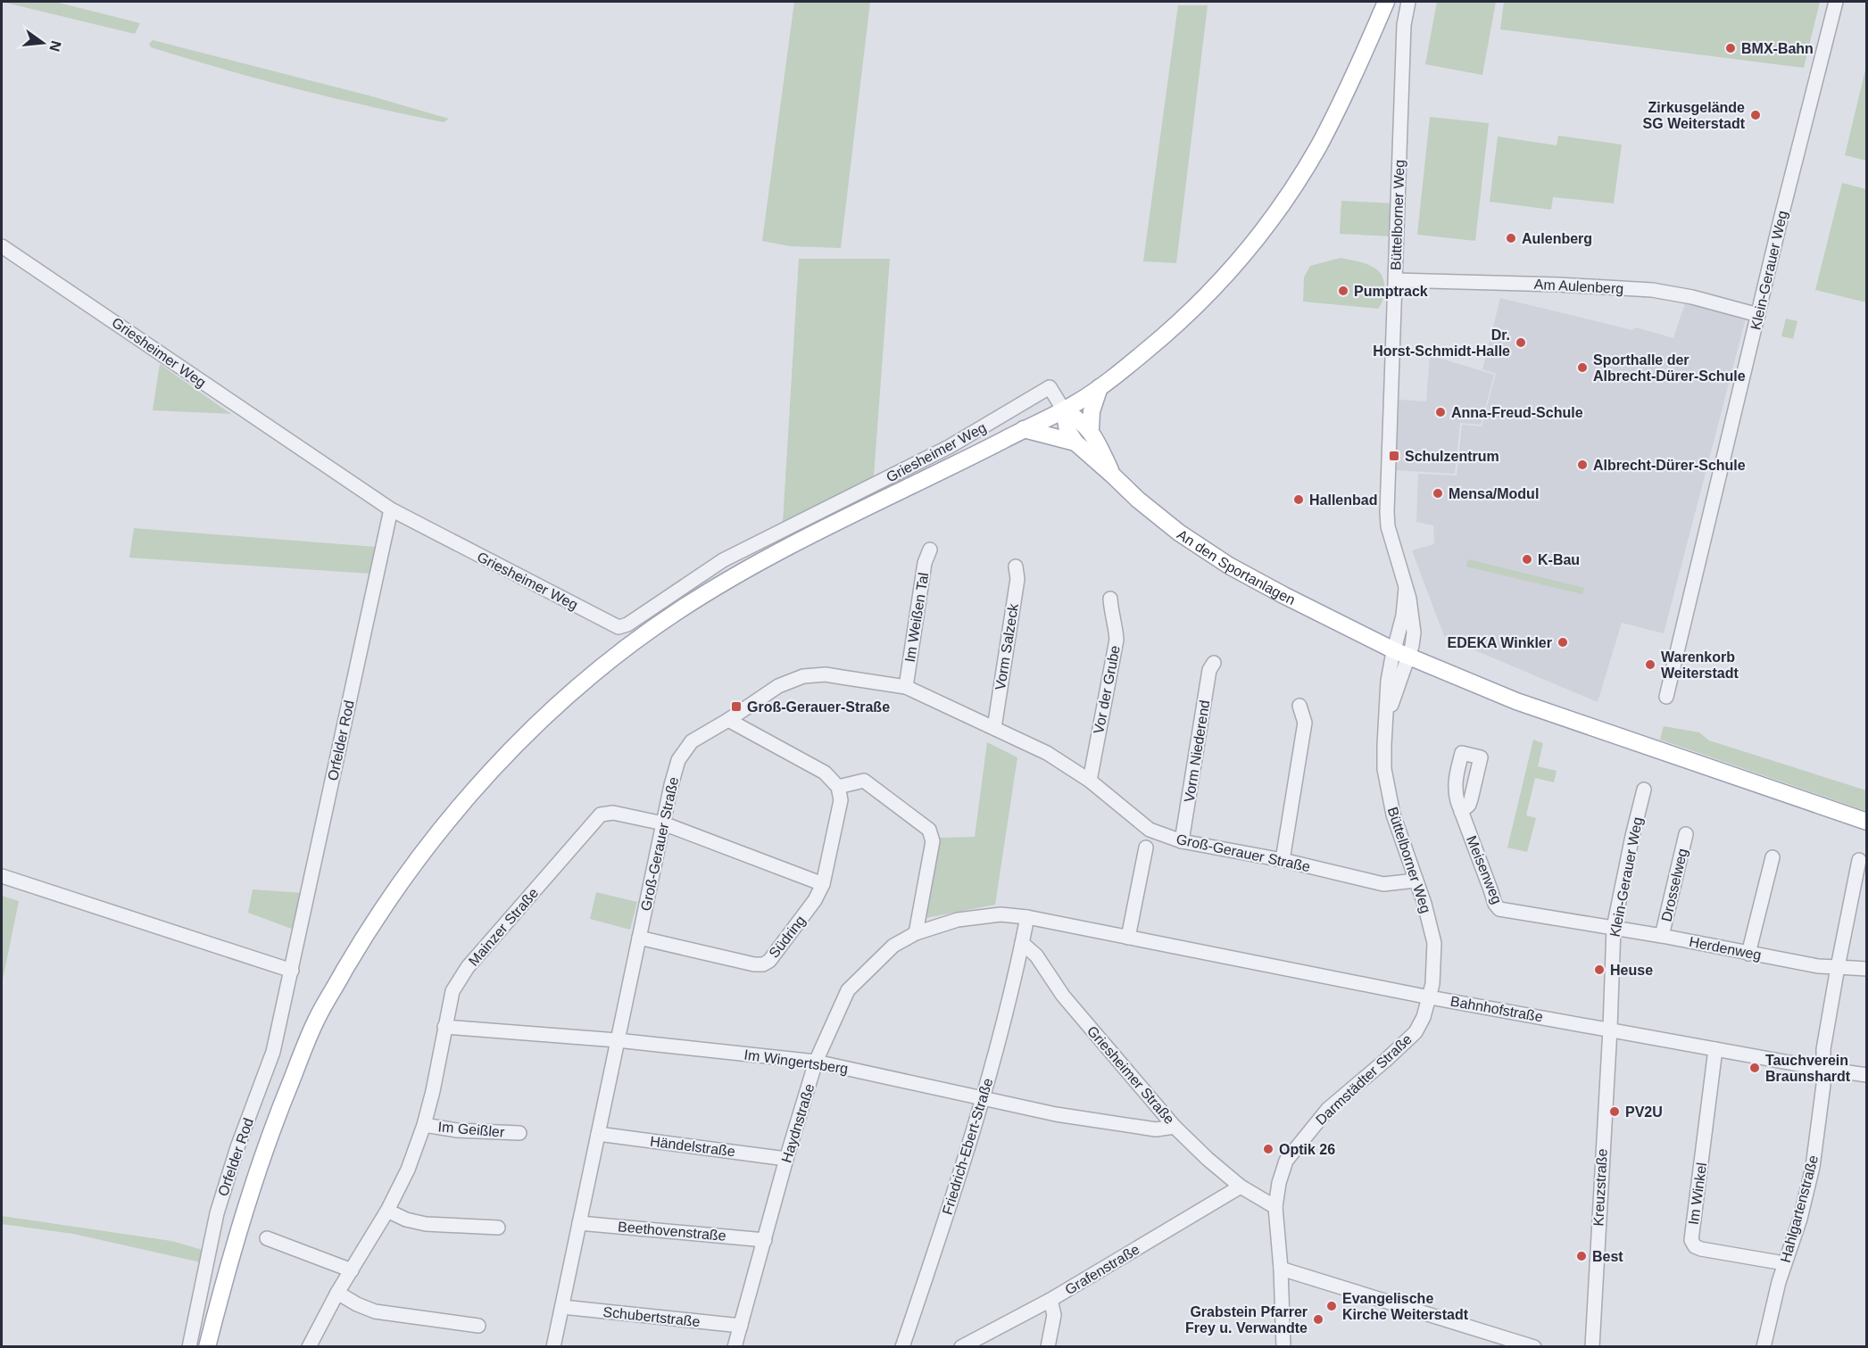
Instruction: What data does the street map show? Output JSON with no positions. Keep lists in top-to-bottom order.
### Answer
{
  "streets": {
    "main road": ["An den Sportanlagen"],
    "street": [
      "Büttelborner Weg",
      "Klein-Gerauer Weg",
      "Am Aulenberg",
      "Griesheimer Weg",
      "Im Weißen Tal",
      "Vorm Salzeck",
      "Vor der Grube",
      "Orfelder Rod",
      "Vorm Niederend",
      "Groß-Gerauer Straße",
      "Meisenweg",
      "Drosselweg",
      "Mainzer Straße",
      "Südring",
      "Herdenweg",
      "Bahnhofstraße",
      "Im Wingertsberg",
      "Griesheimer Straße",
      "Darmstädter Straße",
      "Haydnstraße",
      "Im Geißler",
      "Händelstraße",
      "Friedrich-Ebert-Straße",
      "Kreuzstraße",
      "Im Winkel",
      "Hahlgartenstraße",
      "Beethovenstraße",
      "Grafenstraße",
      "Schubertstraße"
    ]
  },
  "crossings": [
    ["Büttelborner Weg", "Am Aulenberg"],
    ["Büttelborner Weg", "An den Sportanlagen"],
    ["Büttelborner Weg", "Groß-Gerauer Straße"],
    ["Büttelborner Weg", "Bahnhofstraße"],
    ["Büttelborner Weg", "Darmstädter Straße"],
    ["Klein-Gerauer Weg", "Am Aulenberg"],
    ["Klein-Gerauer Weg", "Meisenweg"],
    ["Klein-Gerauer Weg", "Herdenweg"],
    ["Klein-Gerauer Weg", "Bahnhofstraße"],
    ["Klein-Gerauer Weg", "Kreuzstraße"],
    ["Griesheimer Weg", "Orfelder Rod"],
    ["Im Weißen Tal", "Groß-Gerauer Straße"],
    ["Vorm Salzeck", "Groß-Gerauer Straße"],
    ["Vor der Grube", "Groß-Gerauer Straße"],
    ["Vorm Niederend", "Groß-Gerauer Straße"],
    ["Groß-Gerauer Straße", "Mainzer Straße"],
    ["Groß-Gerauer Straße", "Südring"],
    ["Groß-Gerauer Straße", "Im Wingertsberg"],
    ["Groß-Gerauer Straße", "Händelstraße"],
    ["Groß-Gerauer Straße", "Beethovenstraße"],
    ["Groß-Gerauer Straße", "Schubertstraße"],
    ["Meisenweg", "Herdenweg"],
    ["Drosselweg", "Herdenweg"],
    ["Mainzer Straße", "Südring"],
    ["Mainzer Straße", "Im Wingertsberg"],
    ["Mainzer Straße", "Im Geißler"],
    ["Bahnhofstraße", "Darmstädter Straße"],
    ["Bahnhofstraße", "Haydnstraße"],
    ["Bahnhofstraße", "Kreuzstraße"],
    ["Bahnhofstraße", "Im Winkel"],
    ["Bahnhofstraße", "Hahlgartenstraße"],
    ["Im Wingertsberg", "Griesheimer Straße"],
    ["Im Wingertsberg", "Haydnstraße"],
    ["Im Wingertsberg", "Friedrich-Ebert-Straße"],
    ["Griesheimer Straße", "Darmstädter Straße"],
    ["Griesheimer Straße", "Friedrich-Ebert-Straße"],
    ["Griesheimer Straße", "Grafenstraße"],
    ["Haydnstraße", "Händelstraße"],
    ["Haydnstraße", "Beethovenstraße"],
    ["Haydnstraße", "Schubertstraße"],
    ["Im Winkel", "Hahlgartenstraße"]
  ],
  "places": {
    "other": [
      "BMX-Bahn",
      "Zirkusgelände SG Weiterstadt",
      "Aulenberg",
      "Pumptrack",
      "Dr. Horst-Schmidt-Halle",
      "Sporthalle der Albrecht-Dürer-Schule",
      "Anna-Freud-Schule",
      "Albrecht-Dürer-Schule",
      "Mensa/Modul",
      "Hallenbad",
      "K-Bau",
      "EDEKA Winkler",
      "Warenkorb Weiterstadt",
      "Heuse",
      "Tauchverein Braunshardt",
      "PV2U",
      "Optik 26",
      "Best",
      "Evangelische Kirche Weiterstadt",
      "Grabstein Pfarrer Frey u. Verwandte"
    ],
    "transit": ["Schulzentrum", "Groß-Gerauer-Straße"]
  },
  "north": "right"
}
